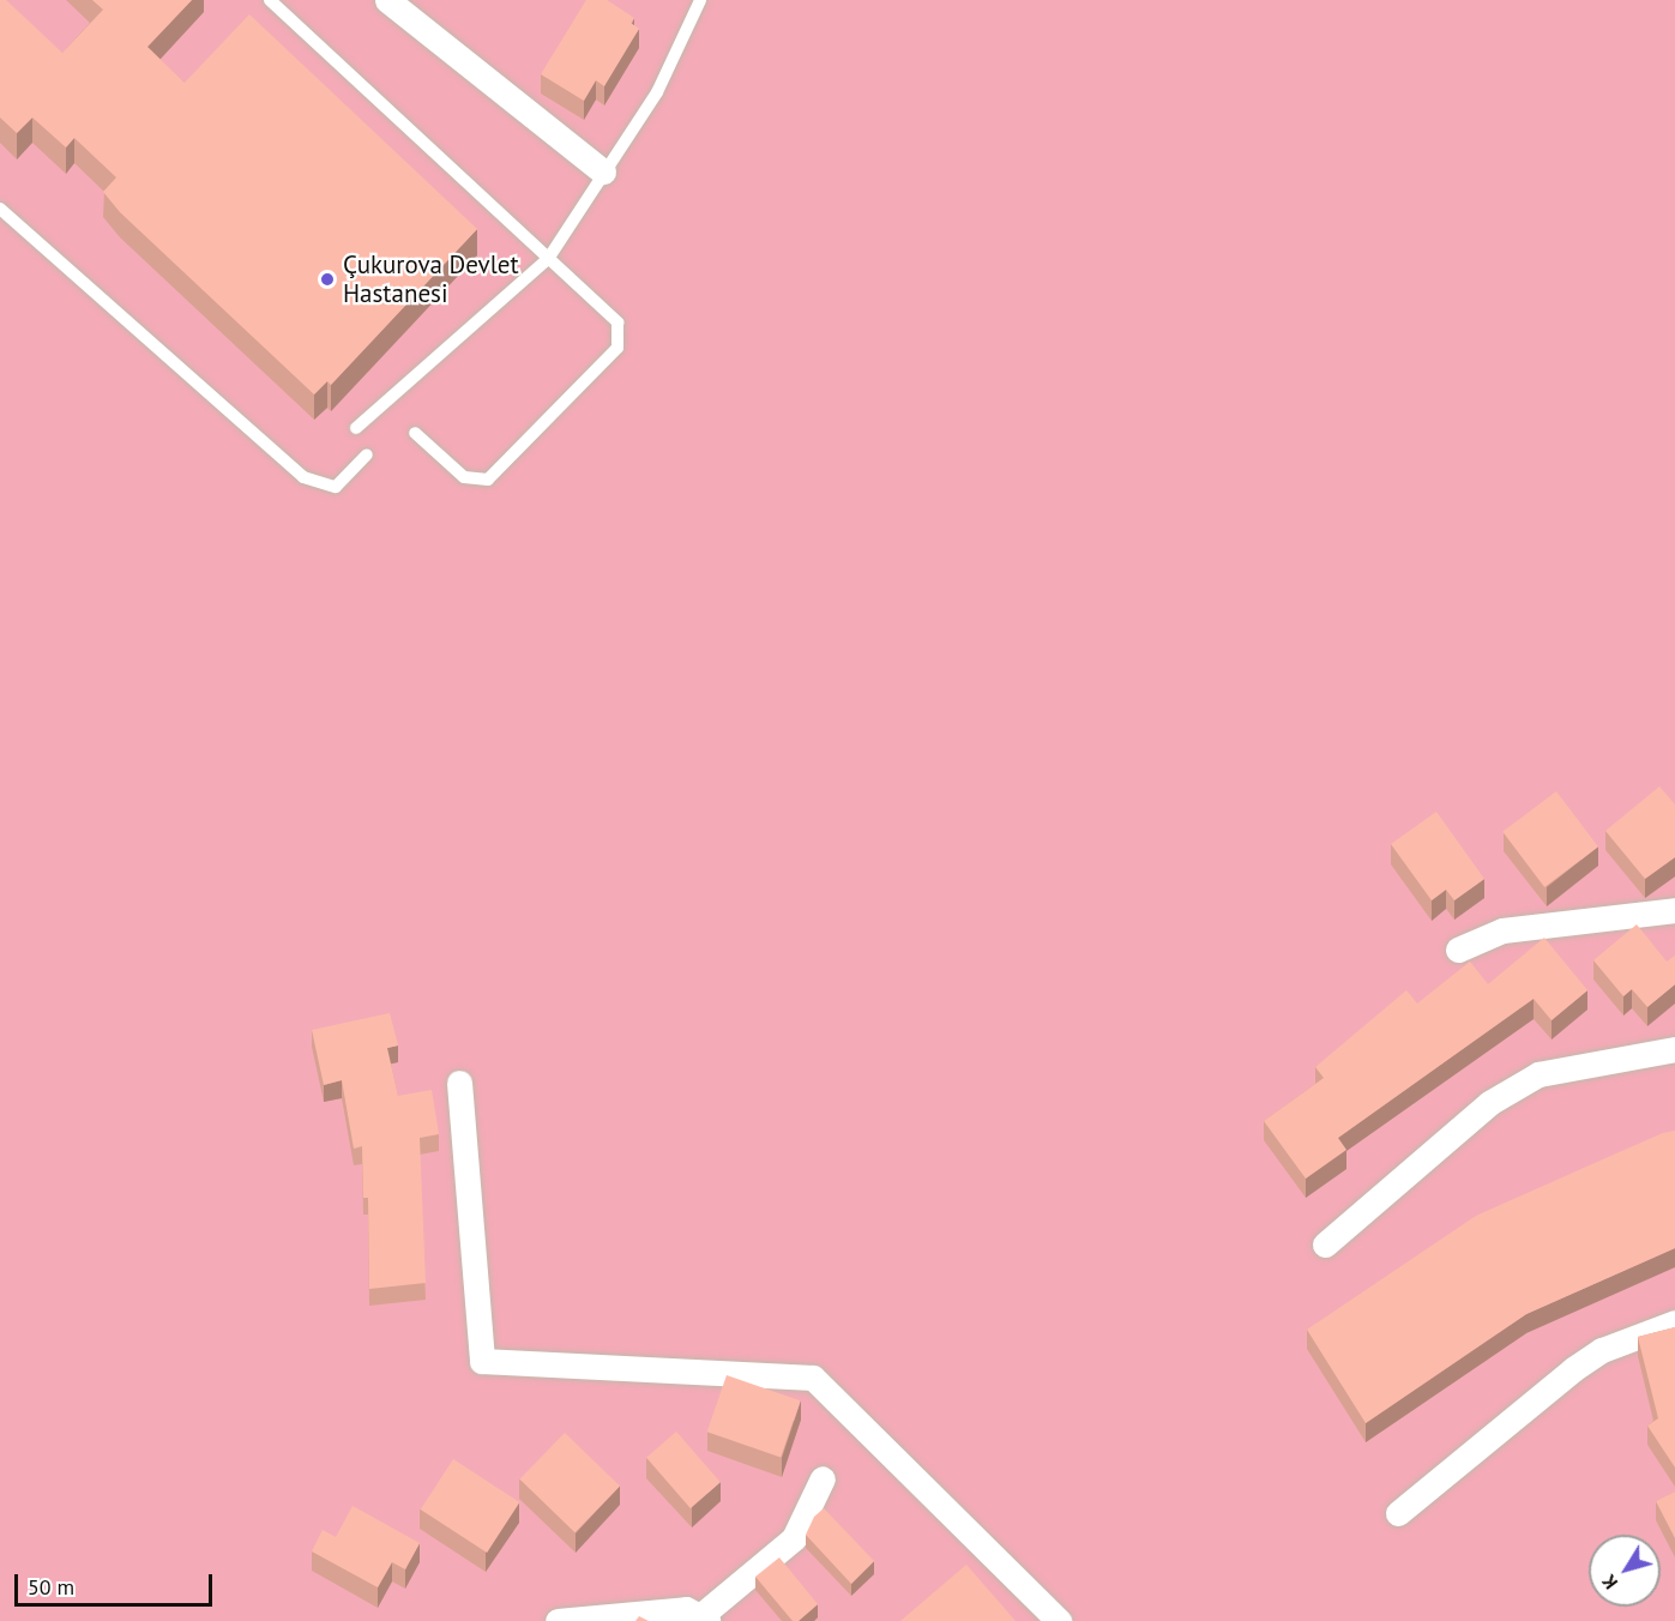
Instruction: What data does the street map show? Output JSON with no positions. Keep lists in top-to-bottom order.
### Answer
{
  "places": ["Çukurova Devlet Hastanesi"],
  "scale_bar": "50 m",
  "north": "bottom left"
}
